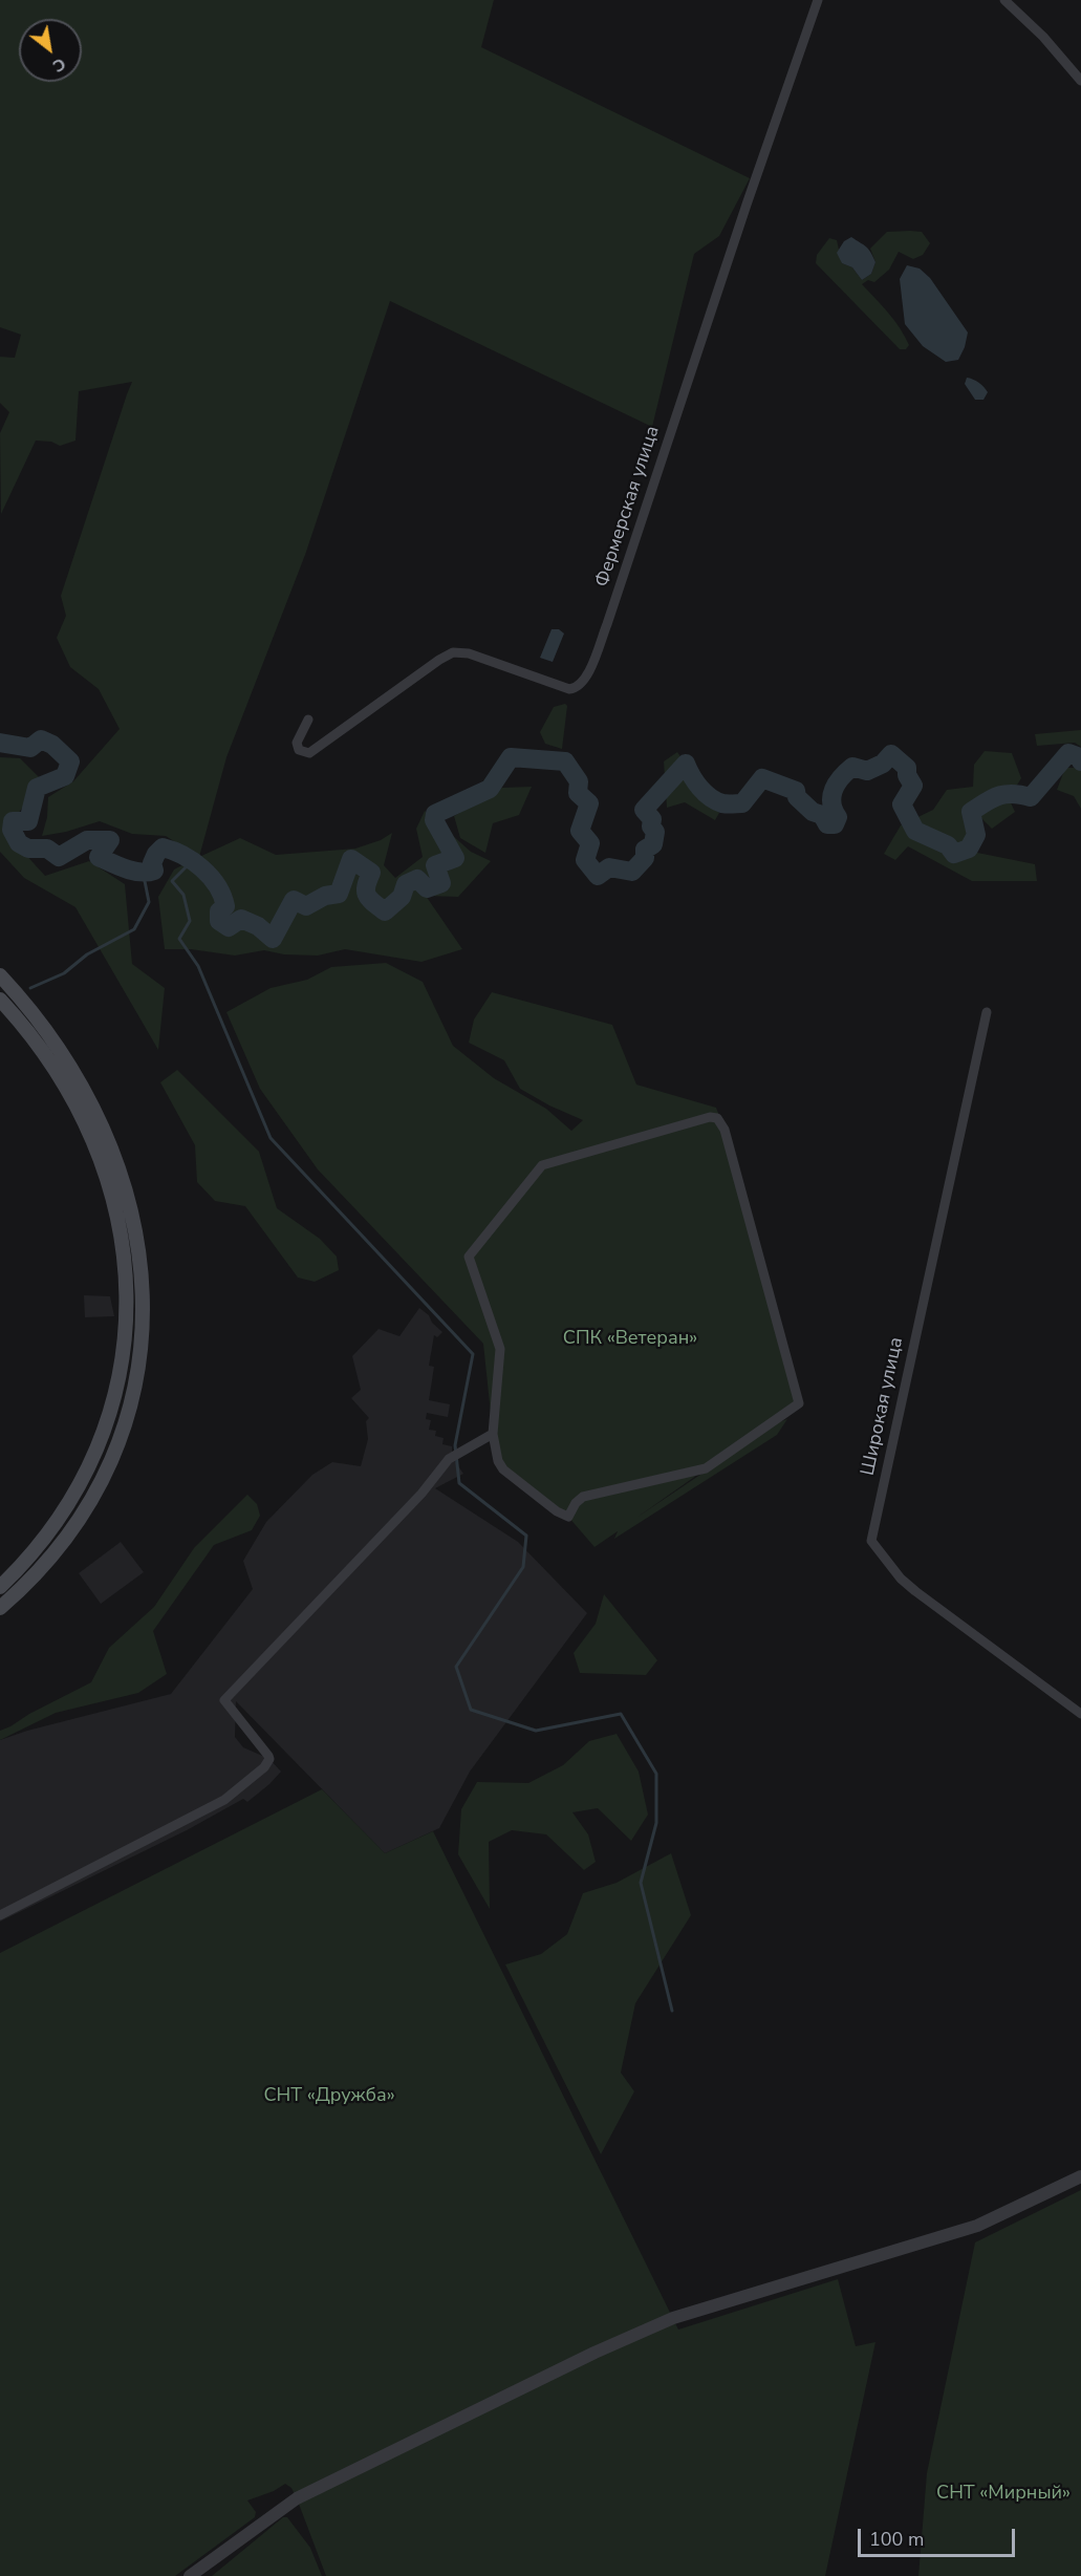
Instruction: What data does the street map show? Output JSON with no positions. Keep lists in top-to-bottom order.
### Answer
{
  "streets": {
    "street": ["Фермерская улица", "Широкая улица"]
  },
  "parks": ["СПК «Ветеран»", "СНТ «Дружба»", "СНТ «Мирный»"],
  "scale_bar": "100 m",
  "north": "bottom right"
}
